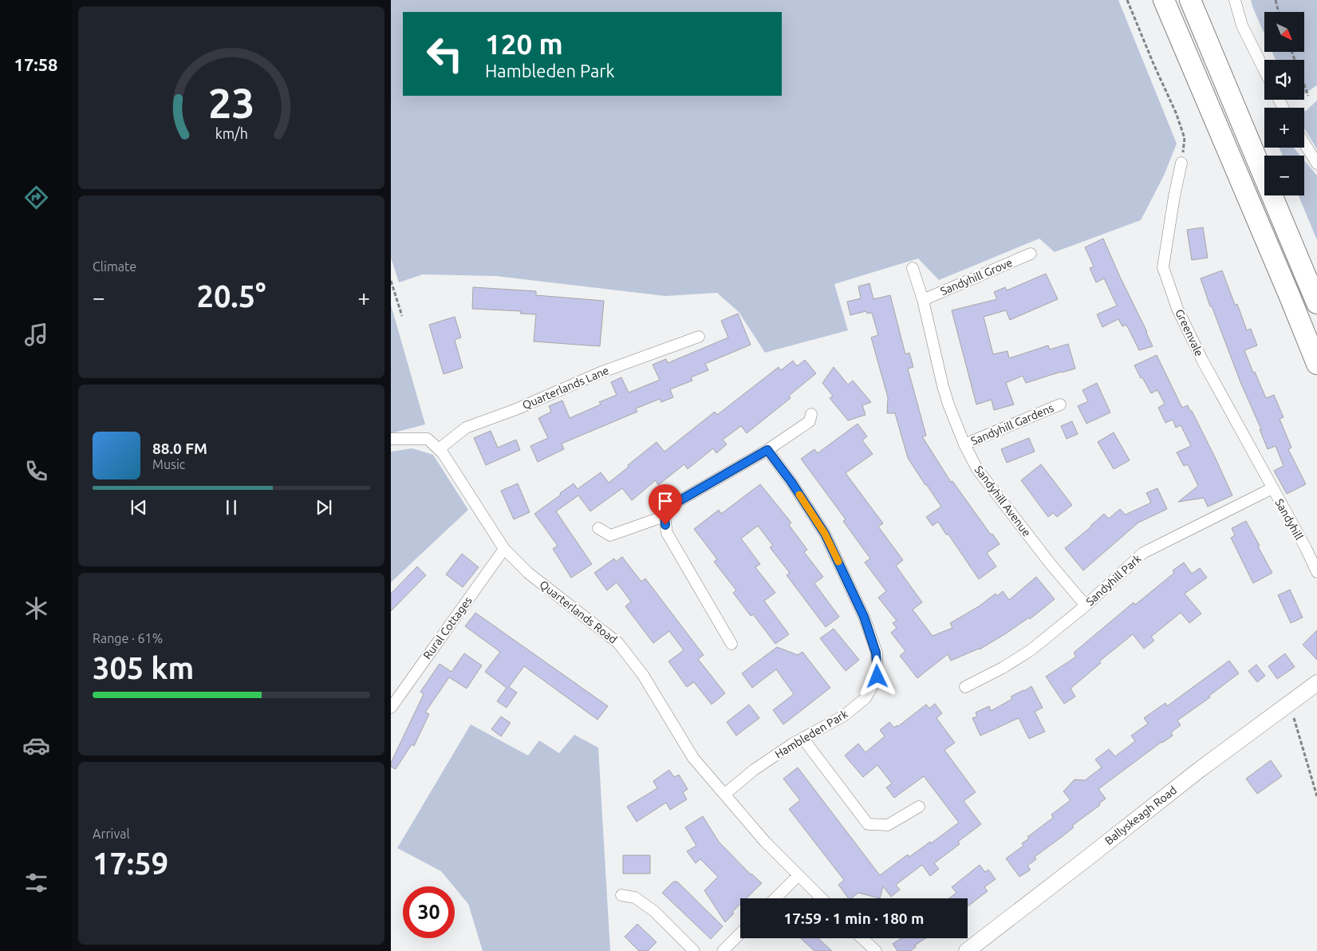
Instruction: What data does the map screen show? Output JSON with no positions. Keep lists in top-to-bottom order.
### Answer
{
  "streets": {
    "main road": ["Ballyskeagh Road"],
    "street": [
      "Sandyhill Grove",
      "Greenvale",
      "Quarterlands Lane",
      "Sandyhill Gardens",
      "Sandyhill Avenue",
      "Sandyhill",
      "Sandyhill Park",
      "Quarterlands Road",
      "Rural Cottages",
      "Hambleden Park"
    ]
  },
  "crossings": [
    ["Sandyhill Grove", "Sandyhill Avenue"],
    ["Greenvale", "Sandyhill"],
    ["Greenvale", "Sandyhill Park"],
    ["Quarterlands Lane", "Quarterlands Road"],
    ["Sandyhill Gardens", "Sandyhill Avenue"],
    ["Sandyhill Avenue", "Sandyhill Park"],
    ["Sandyhill", "Sandyhill Park"],
    ["Quarterlands Road", "Rural Cottages"],
    ["Quarterlands Road", "Hambleden Park"]
  ],
  "north": "bottom right",
  "page": {
    "tabs": "17:58",
    "map_buttons": ["+", "−"],
    "turn": ["120 m", "Hambleden Park"],
    "tile": [
      "Climate",
      ["Range · 61%", "305 km"],
      ["Arrival", "17:59"]
    ],
    "heat": ["−", "20.5°", "+"],
    "song": ["88.0 FM", "Music"],
    "limit": "30",
    "trip": "17:59 · 1 min · 180 m",
    "gauge": ["23", "km/h"]
  }
}
